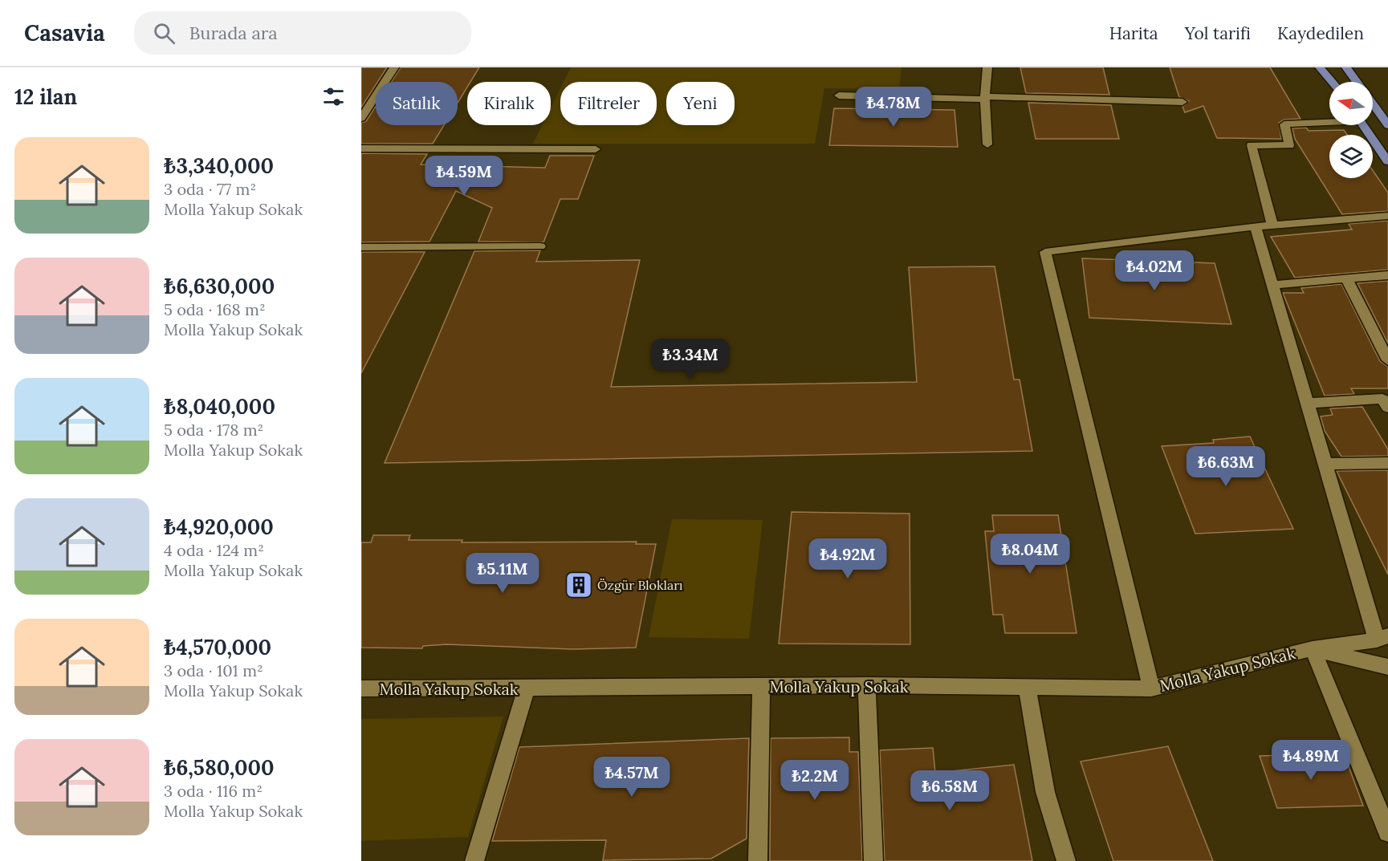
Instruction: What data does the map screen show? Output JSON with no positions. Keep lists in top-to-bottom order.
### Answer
{
  "streets": {
    "street": ["Molla Yakup Sokak"]
  },
  "places": {
    "building": ["Özgür Blokları"]
  },
  "north": "left",
  "page": {
    "header": "Casavia",
    "search": "Burada ara",
    "nav": ["Harita", "Yol tarifi", "Kaydedilen"],
    "heading": "12 ilan",
    "chip": [
      "Satılık",
      "Kiralık",
      "Filtreler",
      "Yeni"
    ],
    "price": [
      "₺4.78M",
      "₺4.59M",
      "₺4.02M",
      "₺3.34M",
      "₺6.63M",
      "₺8.04M",
      "₺4.92M",
      "₺5.11M",
      "₺4.89M",
      "₺4.57M",
      "₺2.2M",
      "₺6.58M"
    ],
    "list": [
      {
        "name": "₺3,340,000",
        "note": "3 oda · 77 m² · Molla Yakup Sokak"
      },
      {
        "name": "₺6,630,000",
        "note": "5 oda · 168 m² · Molla Yakup Sokak"
      },
      {
        "name": "₺8,040,000",
        "note": "5 oda · 178 m² · Molla Yakup Sokak"
      },
      {
        "name": "₺4,920,000",
        "note": "4 oda · 124 m² · Molla Yakup Sokak"
      },
      {
        "name": "₺4,570,000",
        "note": "3 oda · 101 m² · Molla Yakup Sokak"
      },
      {
        "name": "₺6,580,000",
        "note": "3 oda · 116 m² · Molla Yakup Sokak"
      }
    ]
  }
}
